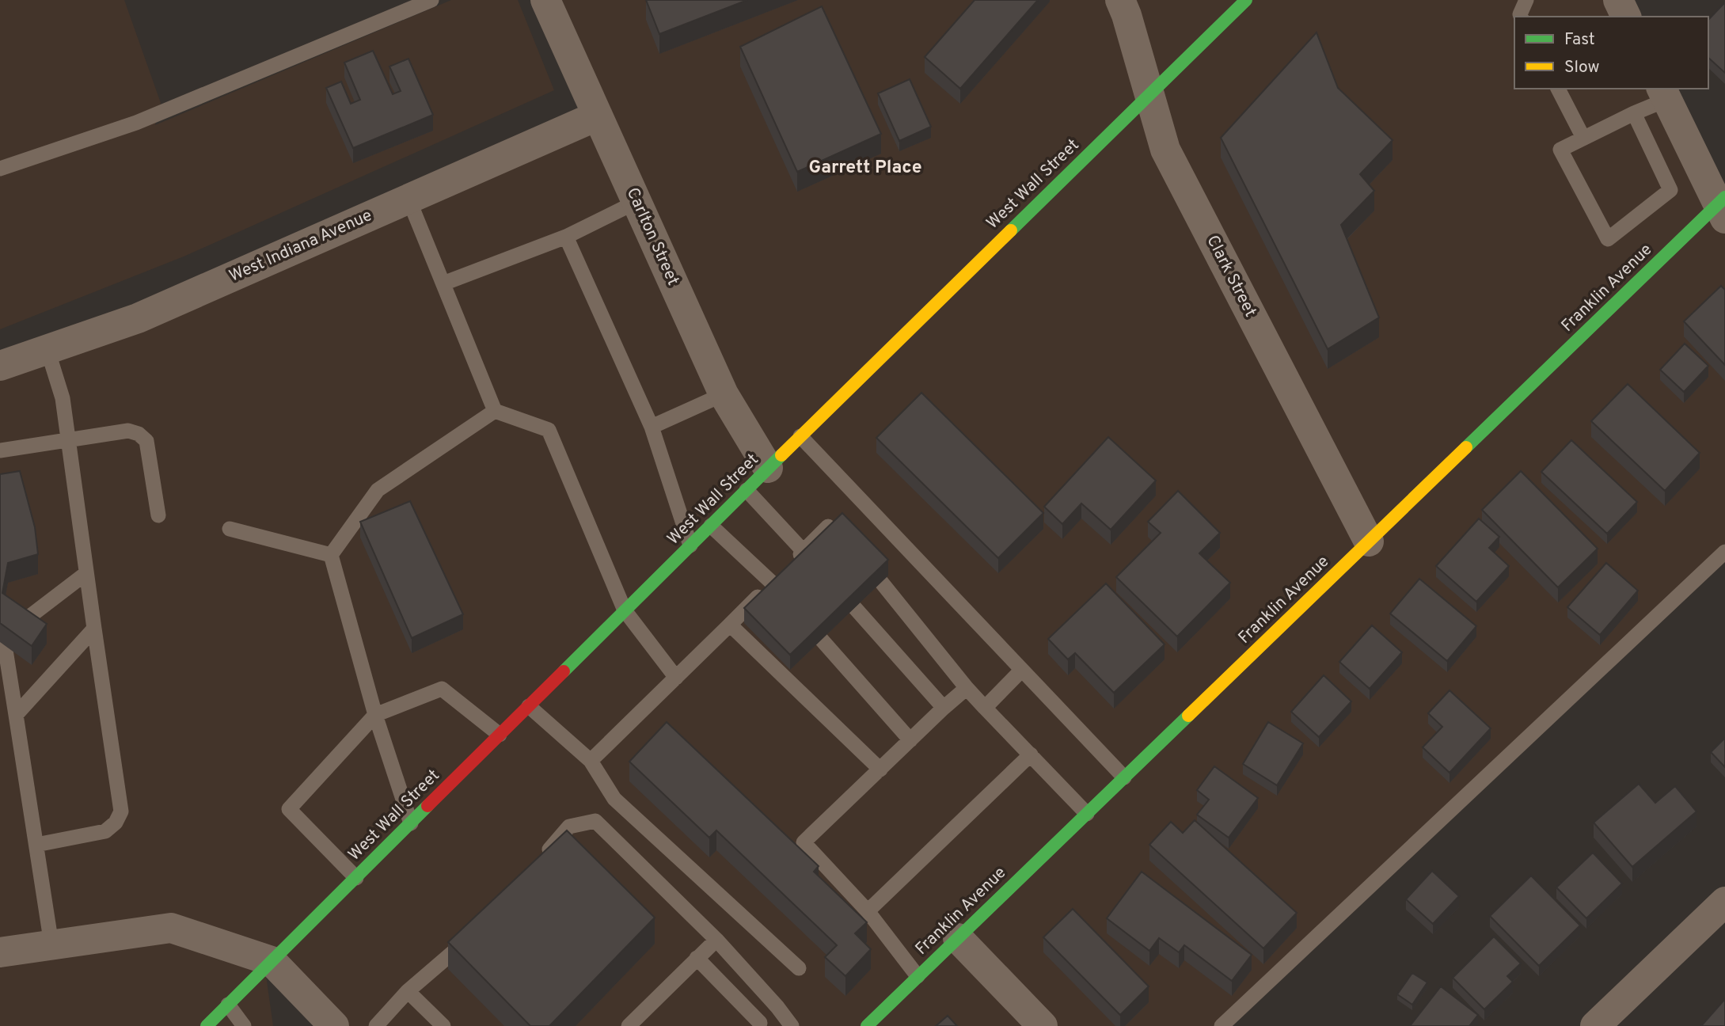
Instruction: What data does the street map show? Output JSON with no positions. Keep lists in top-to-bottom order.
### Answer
{
  "streets": {
    "main road": ["West Wall Street", "Franklin Avenue"],
    "street": ["Carlton Street", "West Indiana Avenue", "Clark Street"]
  },
  "crossings": [
    ["West Wall Street", "Carlton Street"],
    ["West Wall Street", "Clark Street"],
    ["Carlton Street", "West Indiana Avenue"],
    ["Clark Street", "Franklin Avenue"]
  ],
  "districts": ["Garrett Place"],
  "legend": ["Fast", "Slow"]
}
